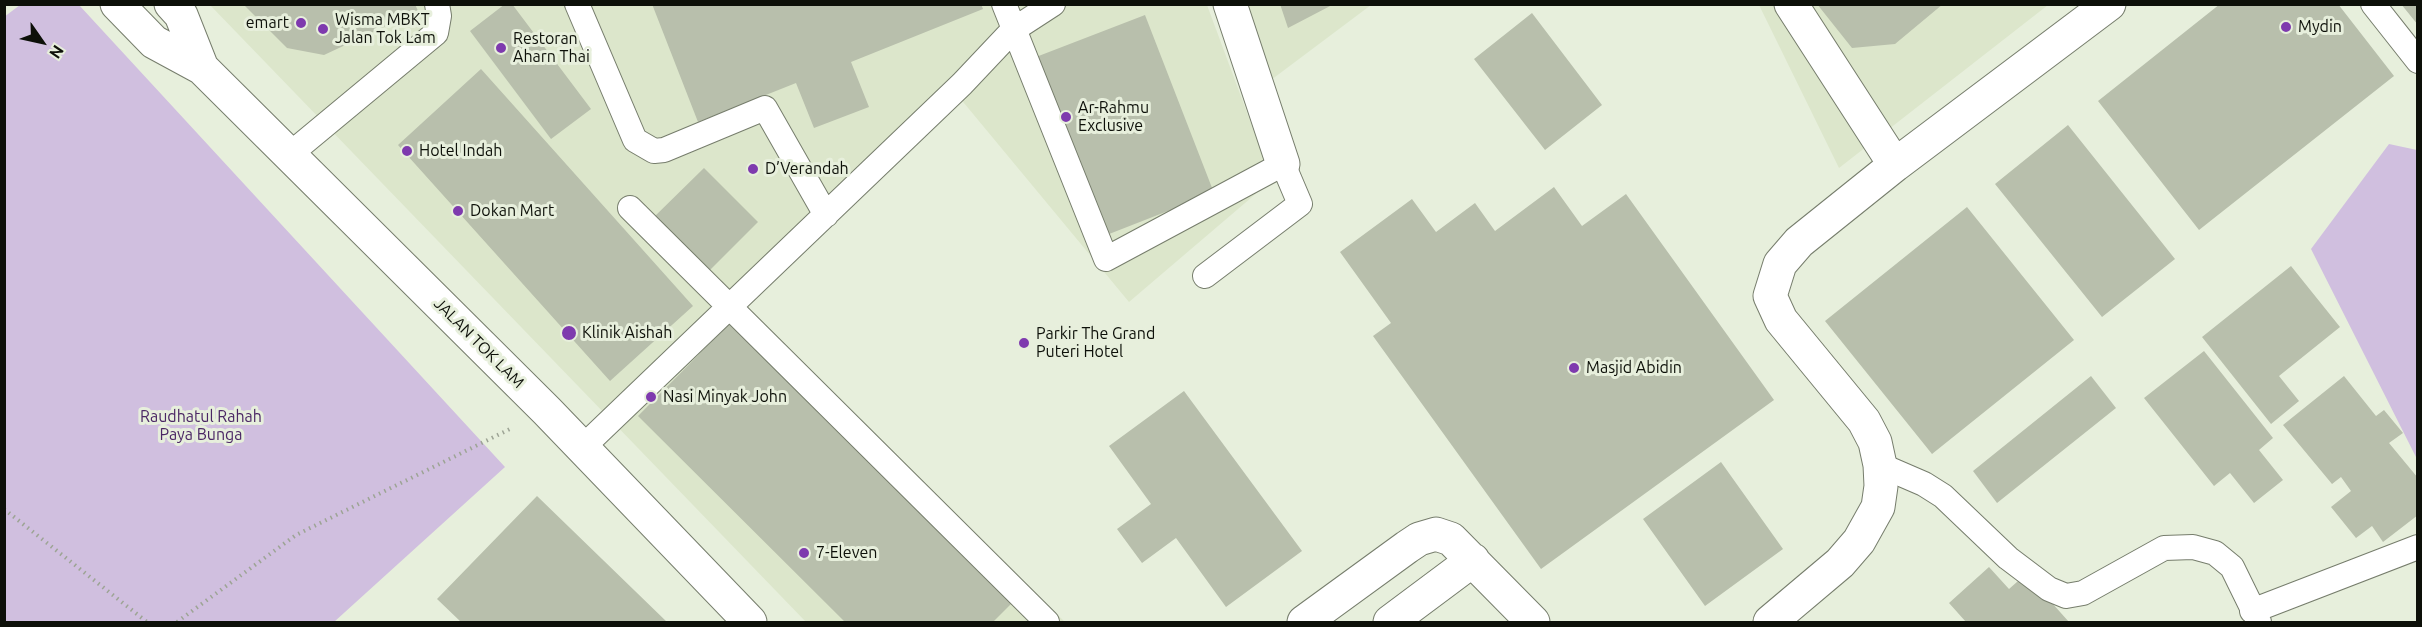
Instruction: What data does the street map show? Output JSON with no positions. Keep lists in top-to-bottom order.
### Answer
{
  "streets": {
    "street": ["JALAN TOK LAM"]
  },
  "parks": ["Raudhatul Rahah Paya Bunga"],
  "places": [
    "emart",
    "Mydin",
    "Wisma MBKT Jalan Tok Lam",
    "Restoran Aharn Thai",
    "Ar-Rahmu Exclusive",
    "Hotel Indah",
    "D’Verandah",
    "Dokan Mart",
    "Klinik Aishah",
    "Parkir The Grand Puteri Hotel",
    "Masjid Abidin",
    "Nasi Minyak John",
    "7-Eleven"
  ],
  "north": "bottom right"
}
